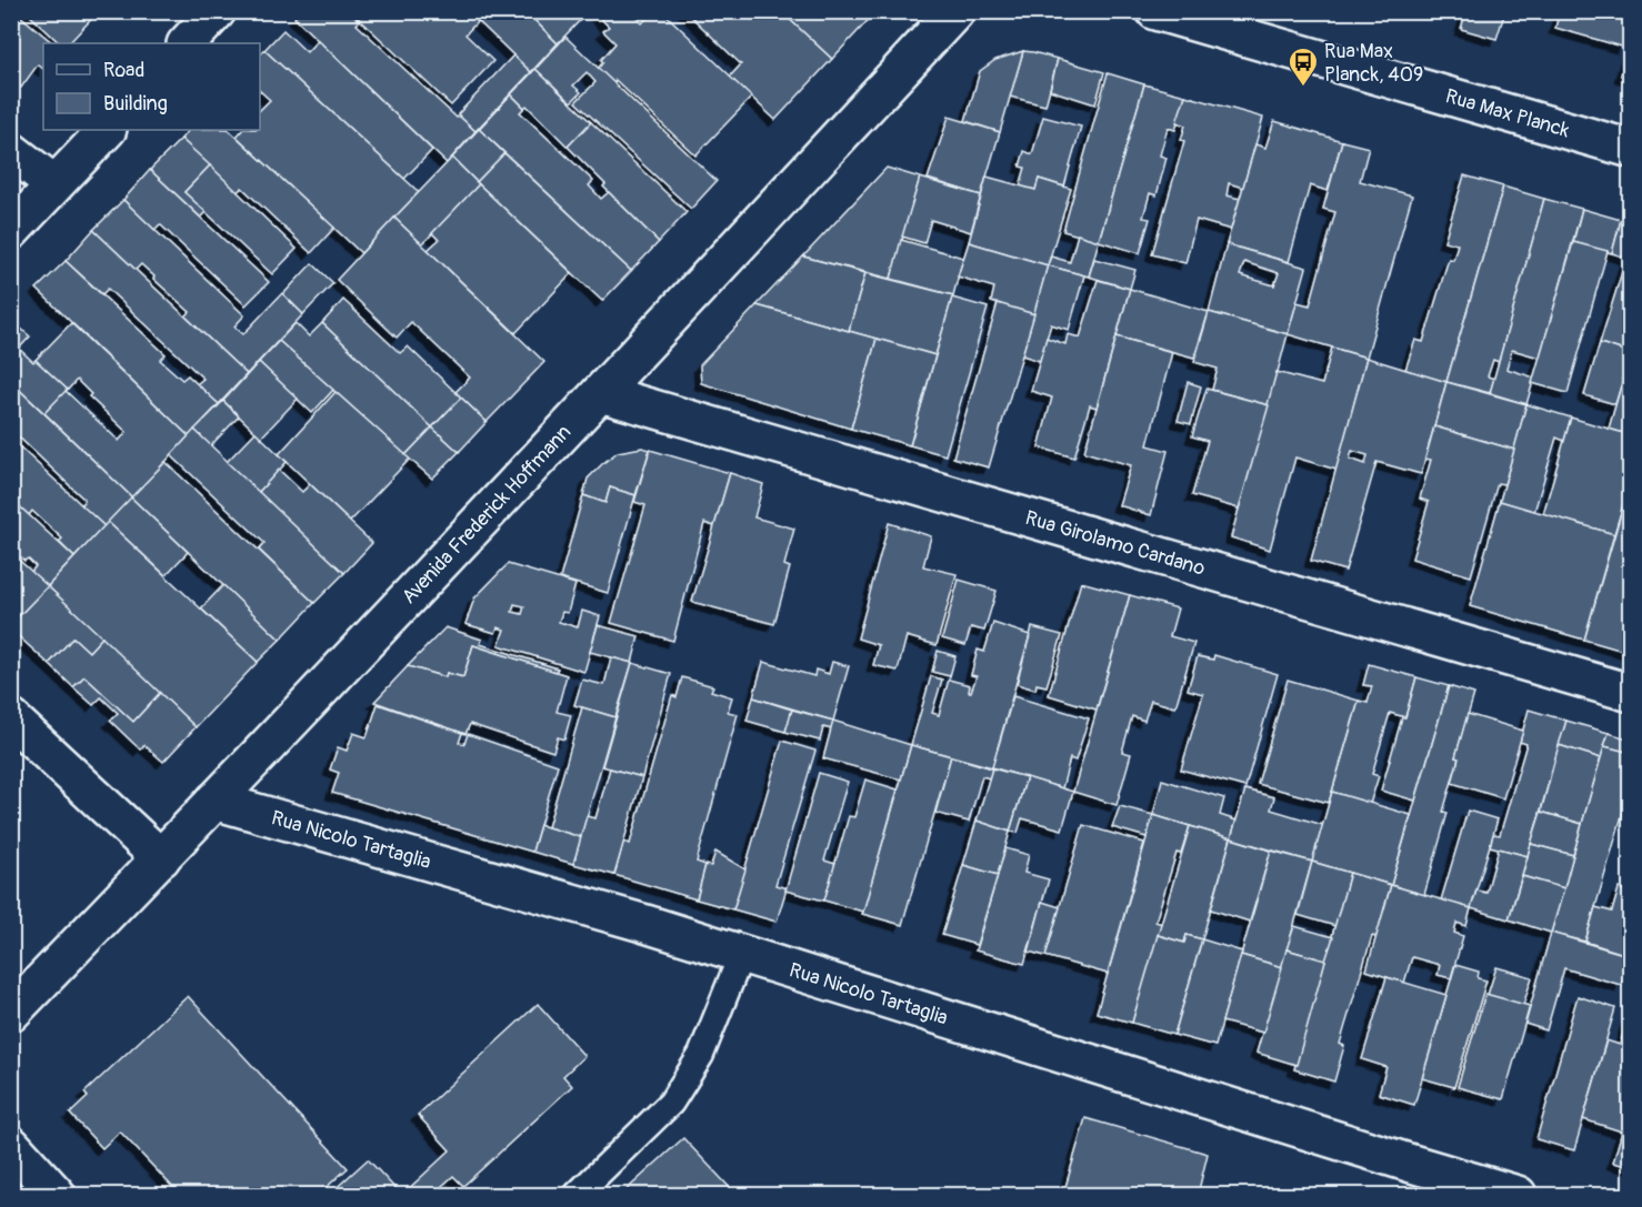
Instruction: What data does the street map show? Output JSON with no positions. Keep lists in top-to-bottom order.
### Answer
{
  "streets": {
    "street": [
      "Rua Max Planck",
      "Avenida Frederick Hoffmann",
      "Rua Girolamo Cardano",
      "Rua Nicolo Tartaglia"
    ]
  },
  "crossings": [
    ["Avenida Frederick Hoffmann", "Rua Girolamo Cardano"],
    ["Avenida Frederick Hoffmann", "Rua Nicolo Tartaglia"]
  ],
  "places": {
    "bus stop": ["Rua Max Planck, 409"]
  },
  "legend": ["Road", "Building"]
}
